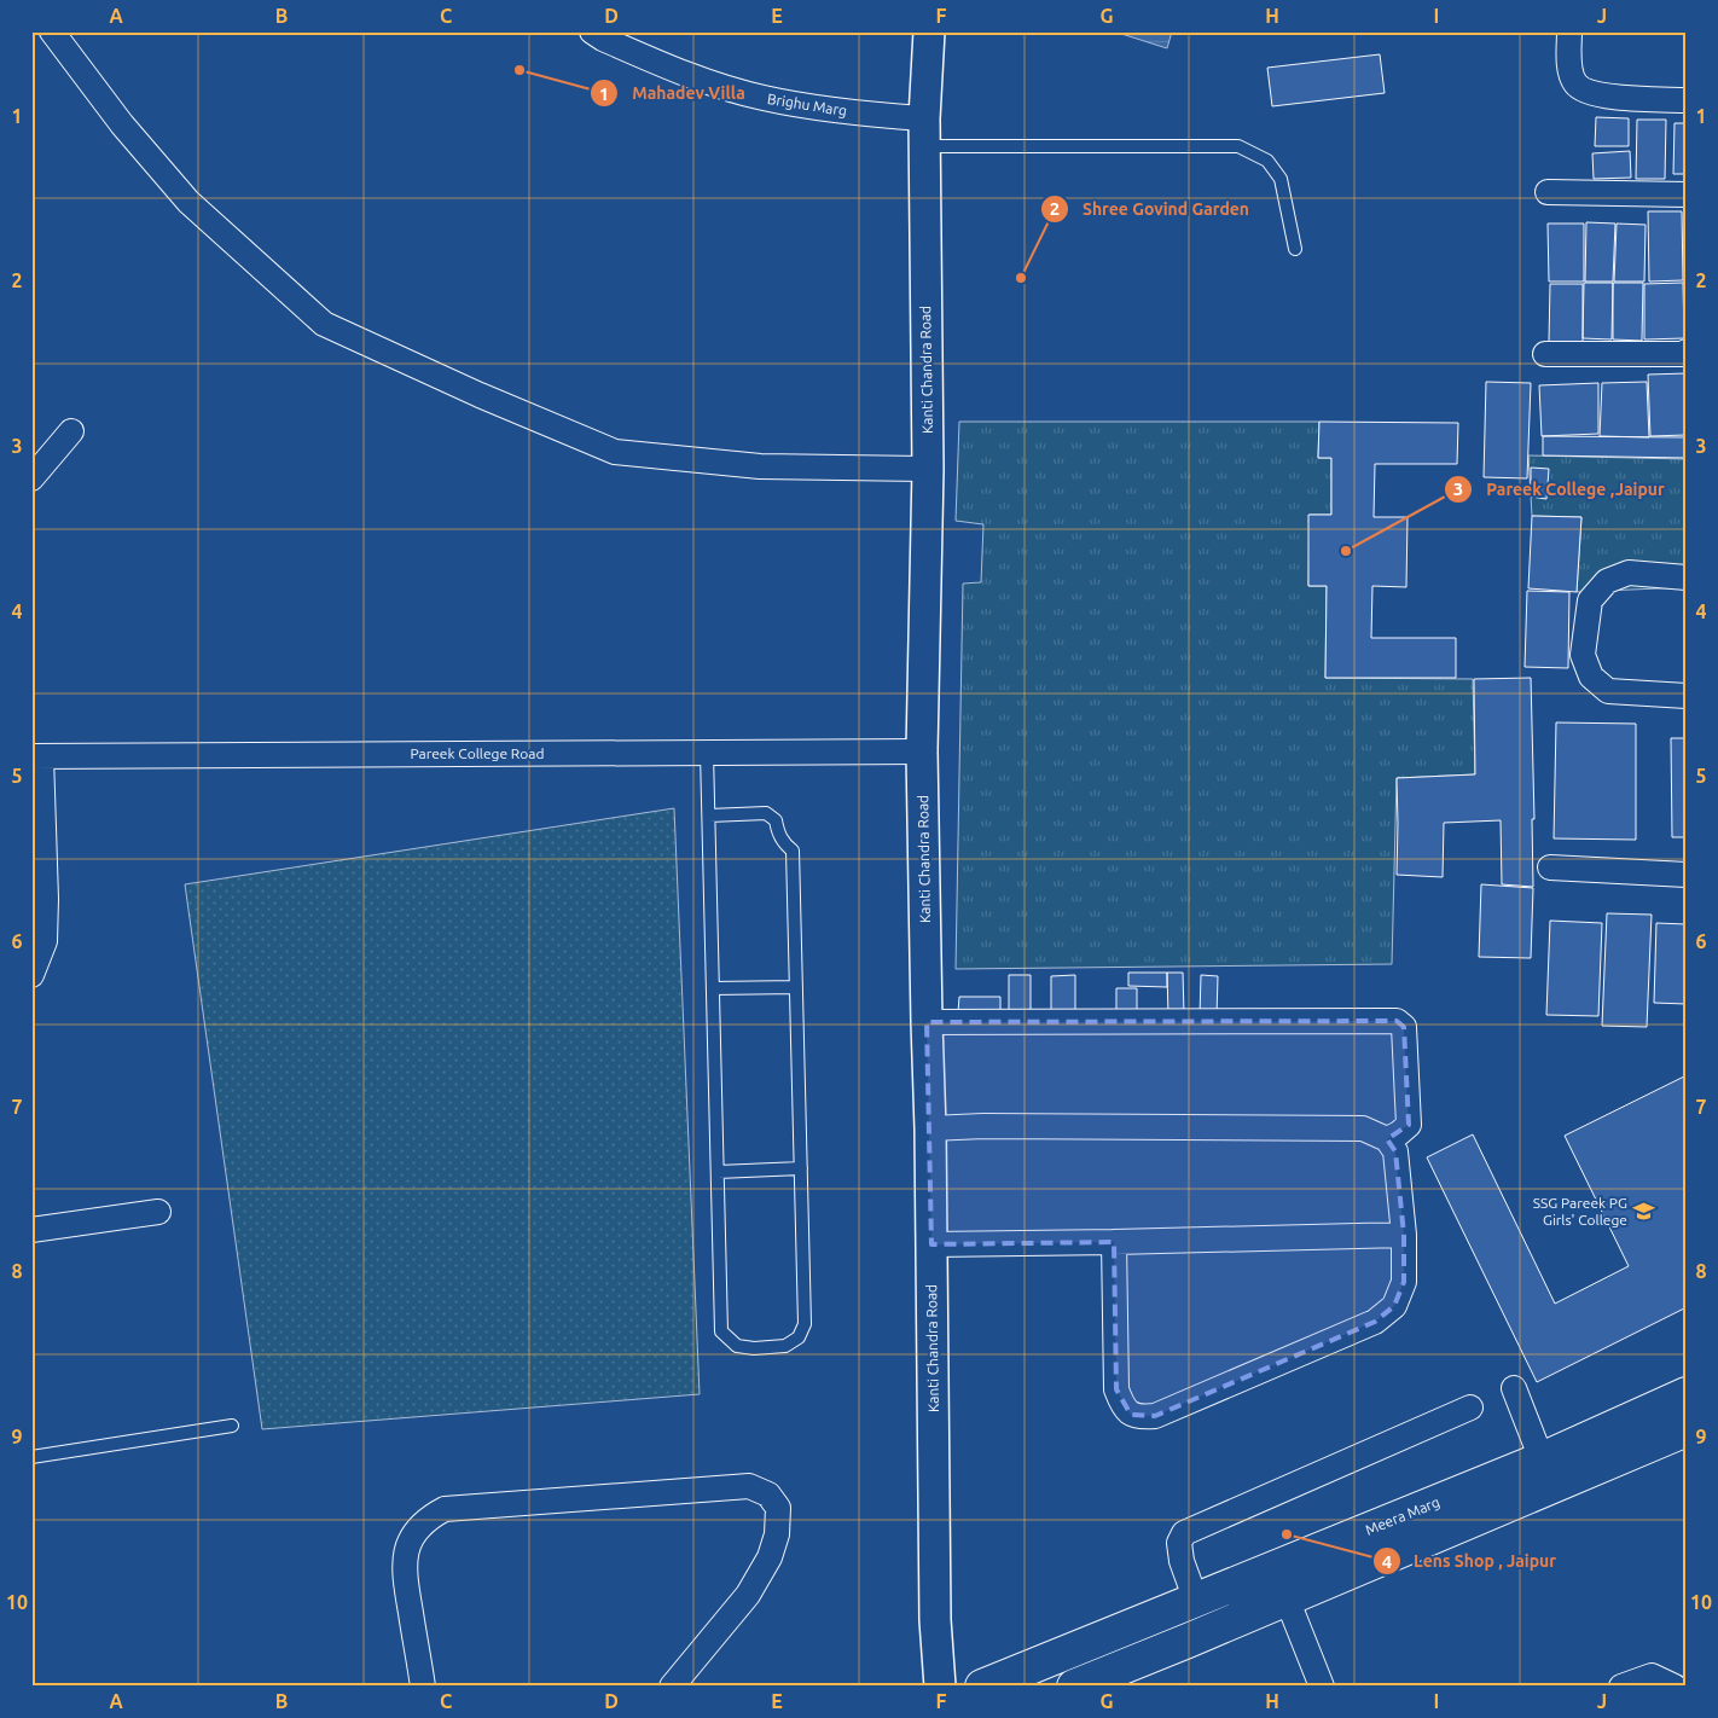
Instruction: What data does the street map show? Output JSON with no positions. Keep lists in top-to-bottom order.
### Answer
{
  "streets": {
    "main road": ["Meera Marg"],
    "street": ["Brighu Marg", "Kanti Chandra Road", "Pareek College Road"]
  },
  "crossings": [
    ["Brighu Marg", "Kanti Chandra Road"],
    ["Kanti Chandra Road", "Pareek College Road"]
  ],
  "places": {
    "other": [
      "Mahadev Villa",
      "Shree Govind Garden",
      "Pareek College ,Jaipur",
      "Lens Shop , Jaipur"
    ],
    "school or university": ["SSG Pareek PG Girls' College"]
  },
  "grid": {
    "columns": [
      "A",
      "B",
      "C",
      "D",
      "E",
      "F",
      "G",
      "H",
      "I",
      "J"
    ],
    "rows": [
      "1",
      "2",
      "3",
      "4",
      "5",
      "6",
      "7",
      "8",
      "9",
      "10"
    ]
  }
}
